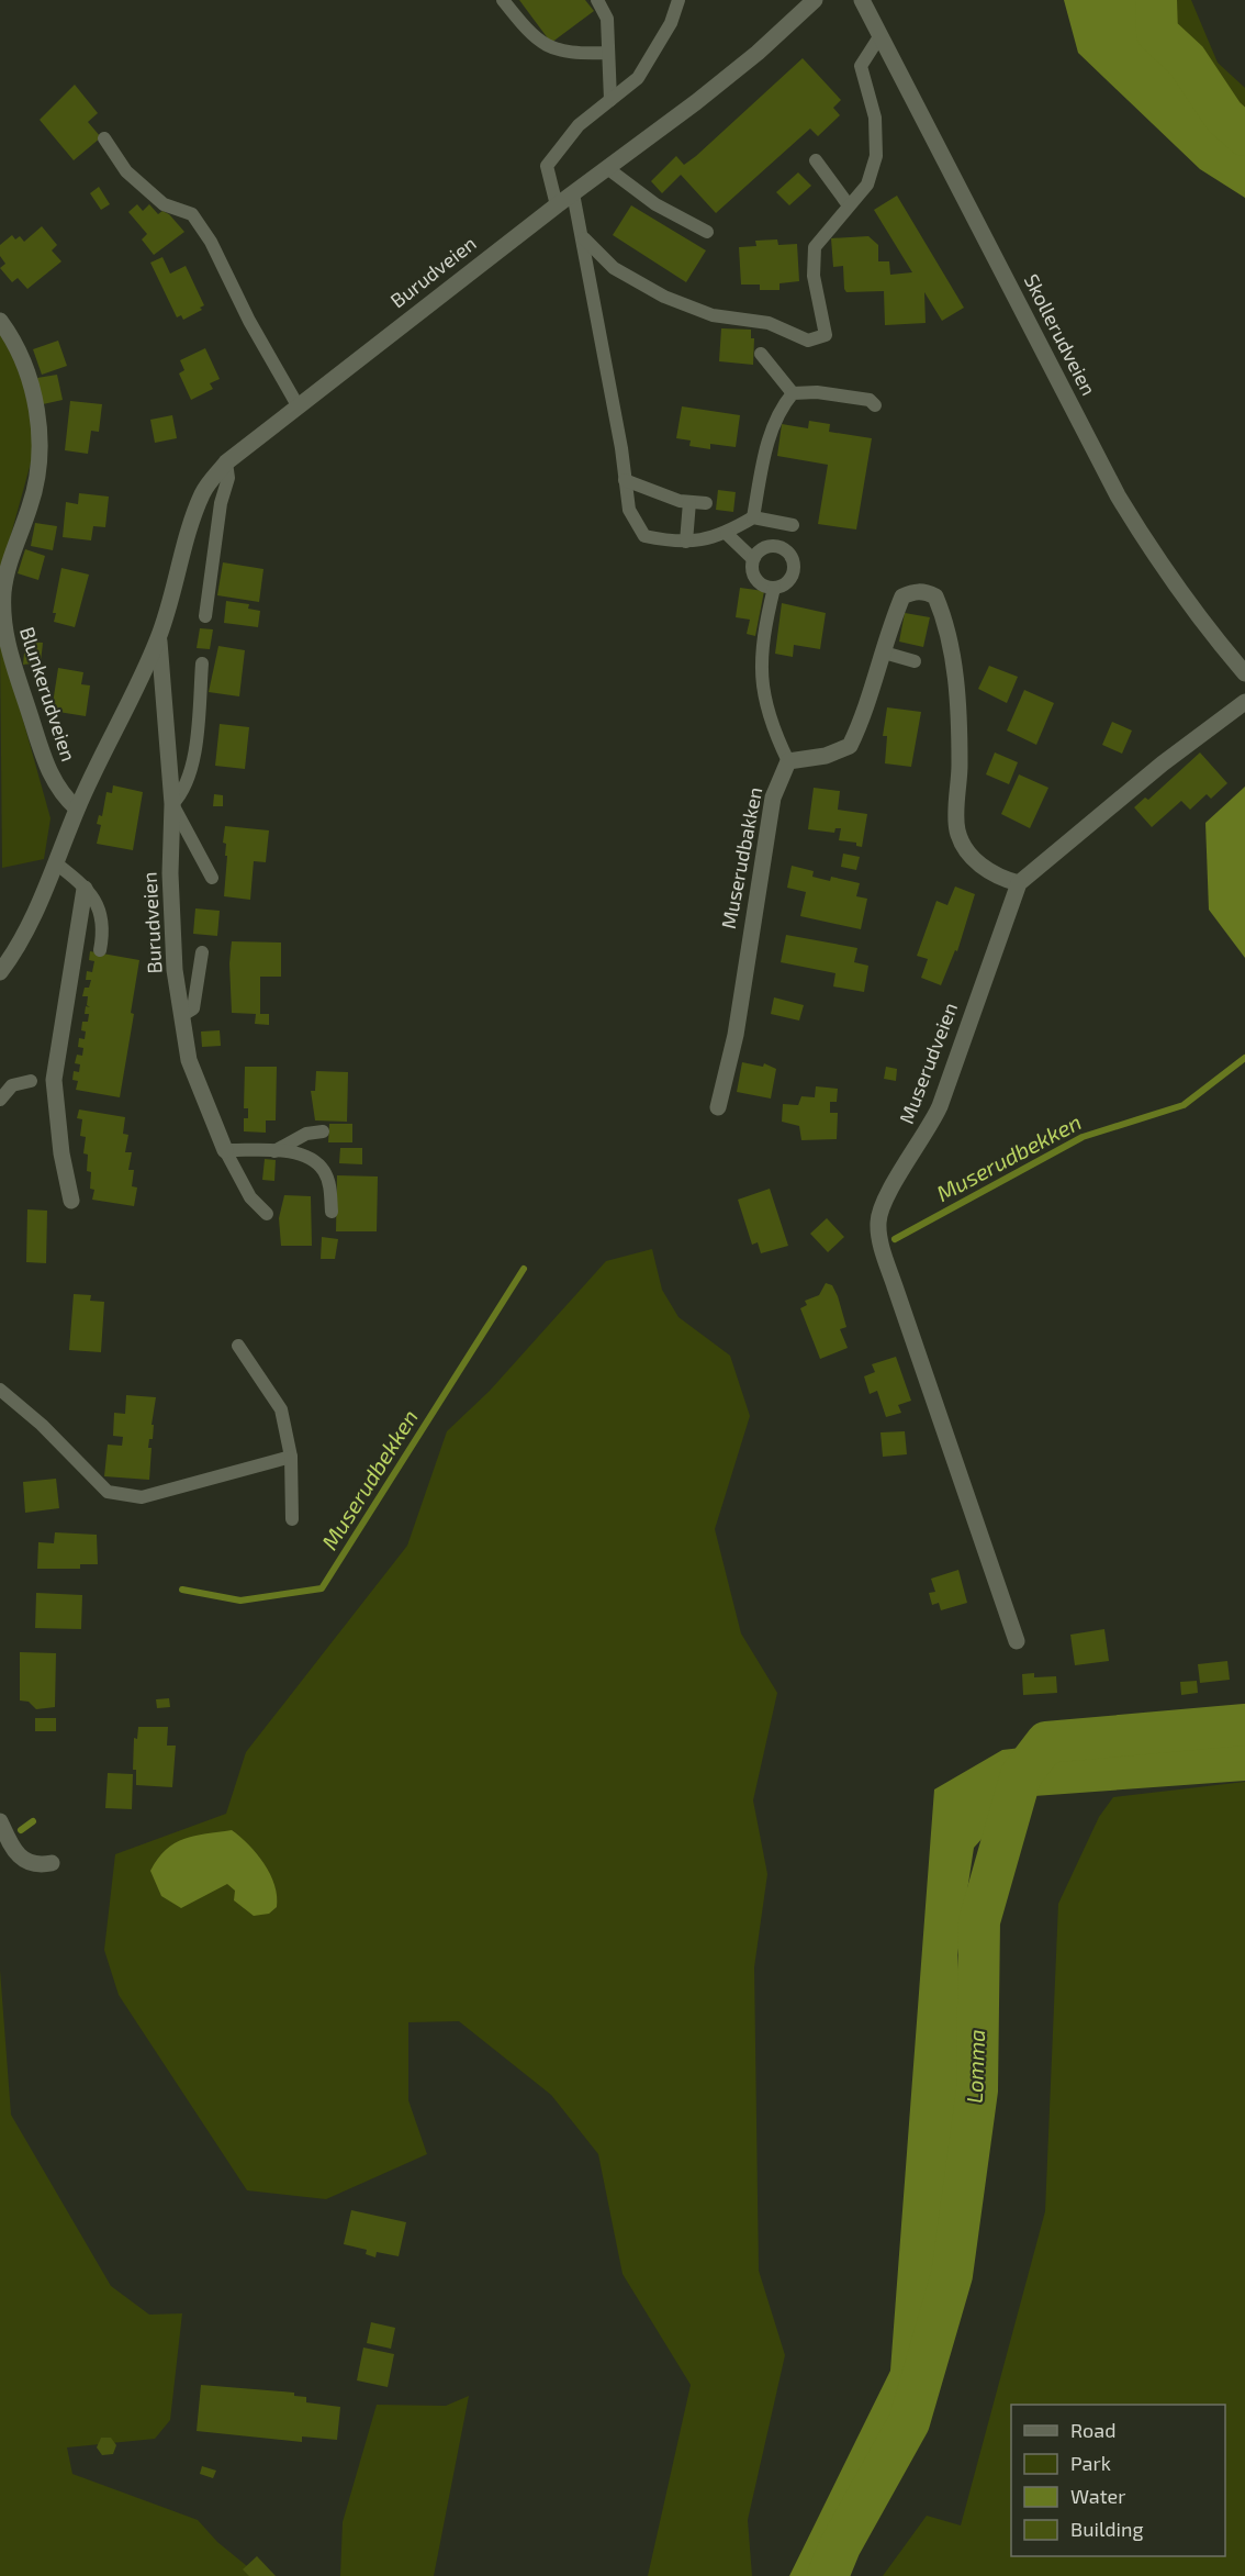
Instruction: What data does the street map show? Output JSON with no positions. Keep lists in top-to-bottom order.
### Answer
{
  "streets": {
    "street": [
      "Burudveien",
      "Skollerudveien",
      "Blunkerudveien",
      "Muserudbakken",
      "Muserudveien"
    ]
  },
  "crossings": [
    ["Burudveien", "Blunkerudveien"]
  ],
  "water": ["Muserudbekken", "Lomma"],
  "legend": [
    "Road",
    "Park",
    "Water",
    "Building"
  ]
}
